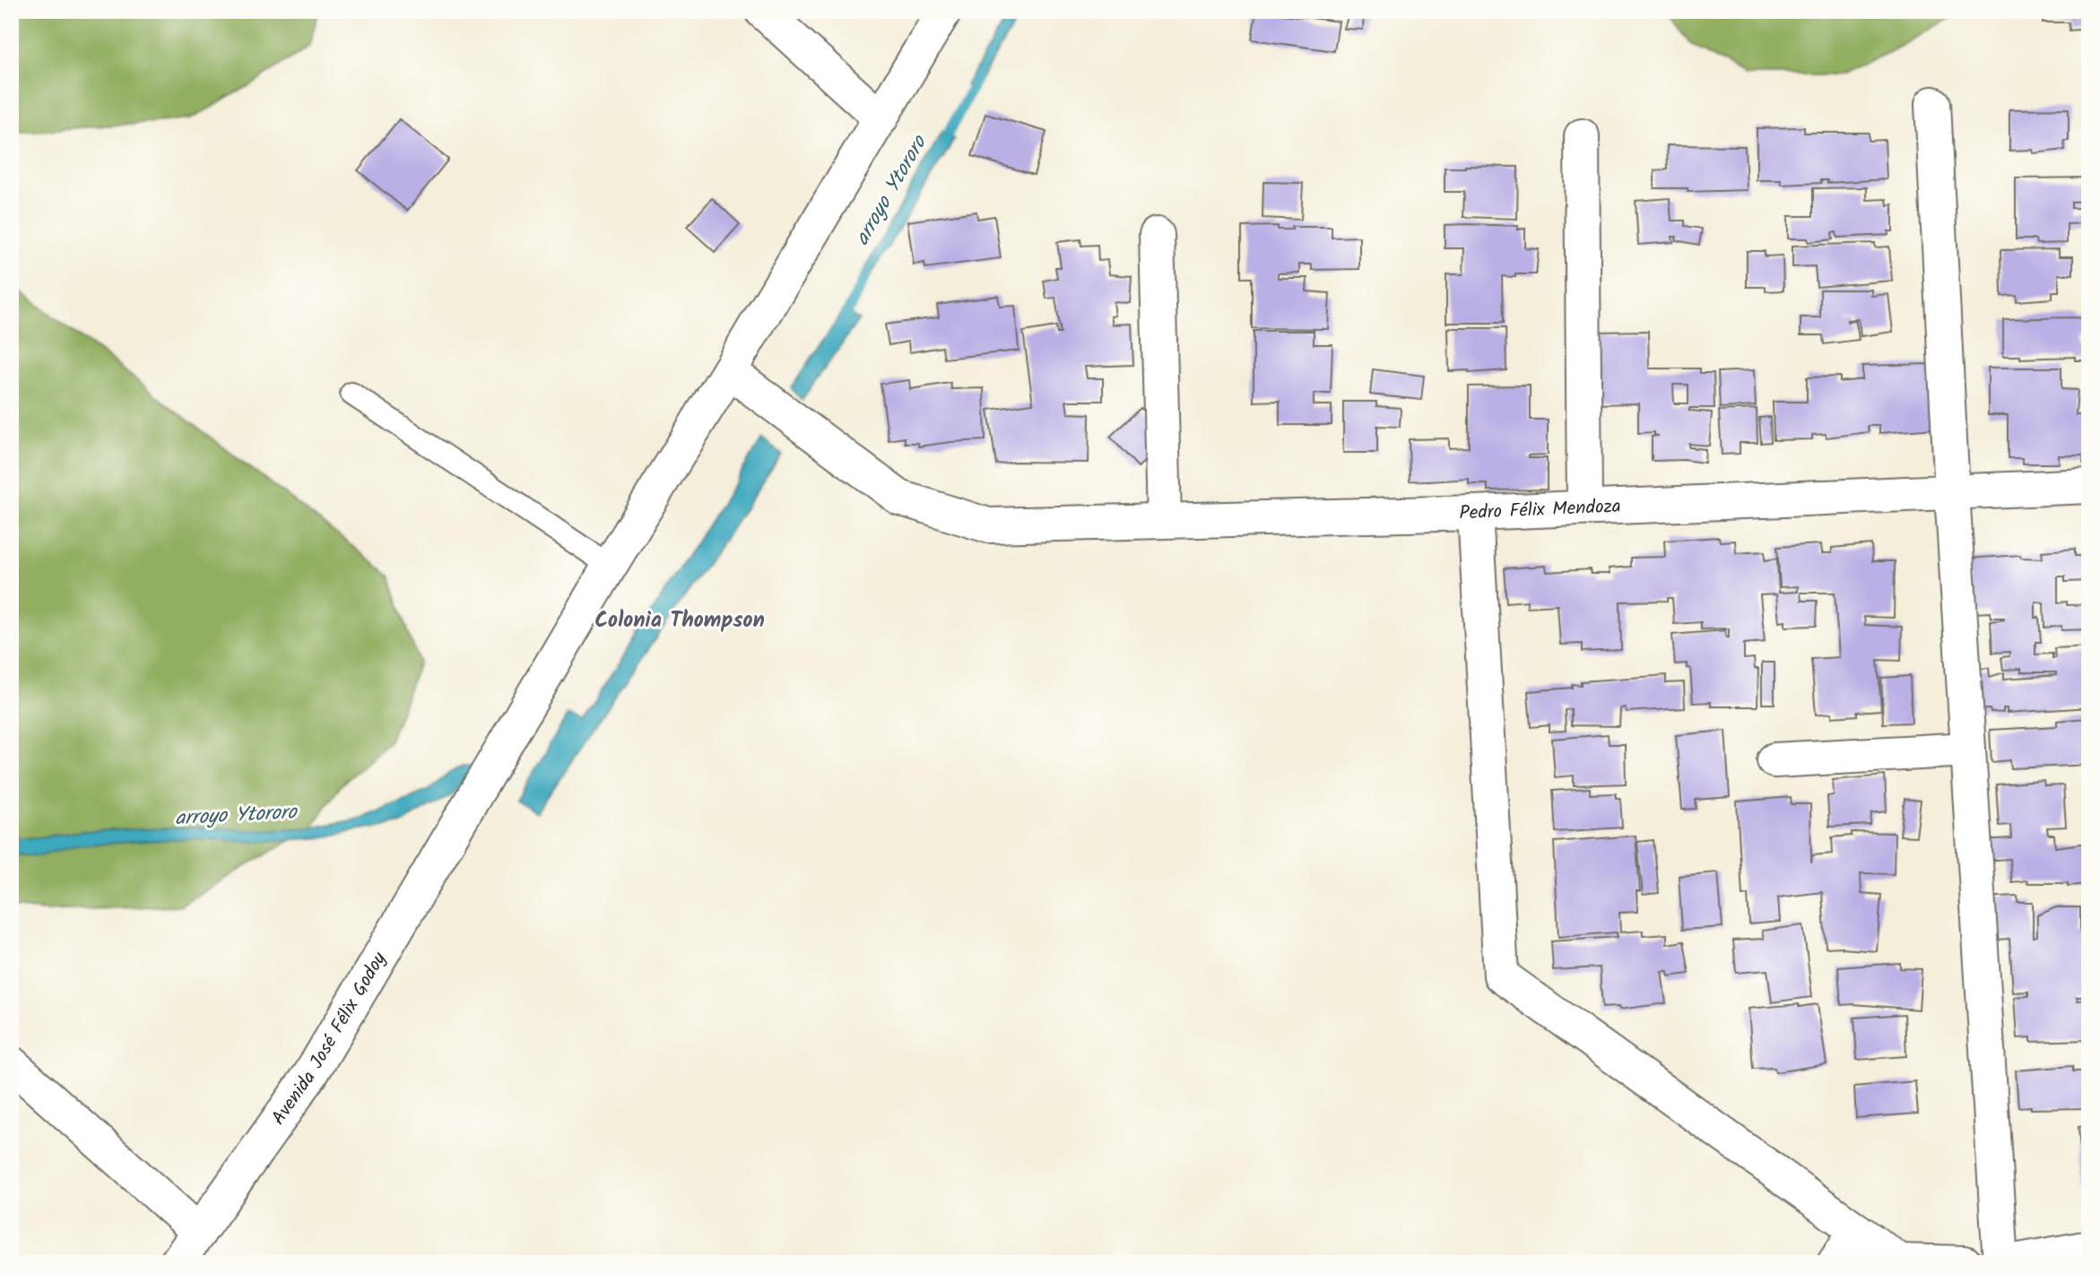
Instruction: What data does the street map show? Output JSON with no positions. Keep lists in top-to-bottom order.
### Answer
{
  "streets": {
    "street": ["Pedro Félix Mendoza", "Avenida José Félix Godoy"]
  },
  "crossings": [
    ["Pedro Félix Mendoza", "Avenida José Félix Godoy"]
  ],
  "districts": ["Colonia Thompson"],
  "water": ["arroyo Ytororo"]
}
